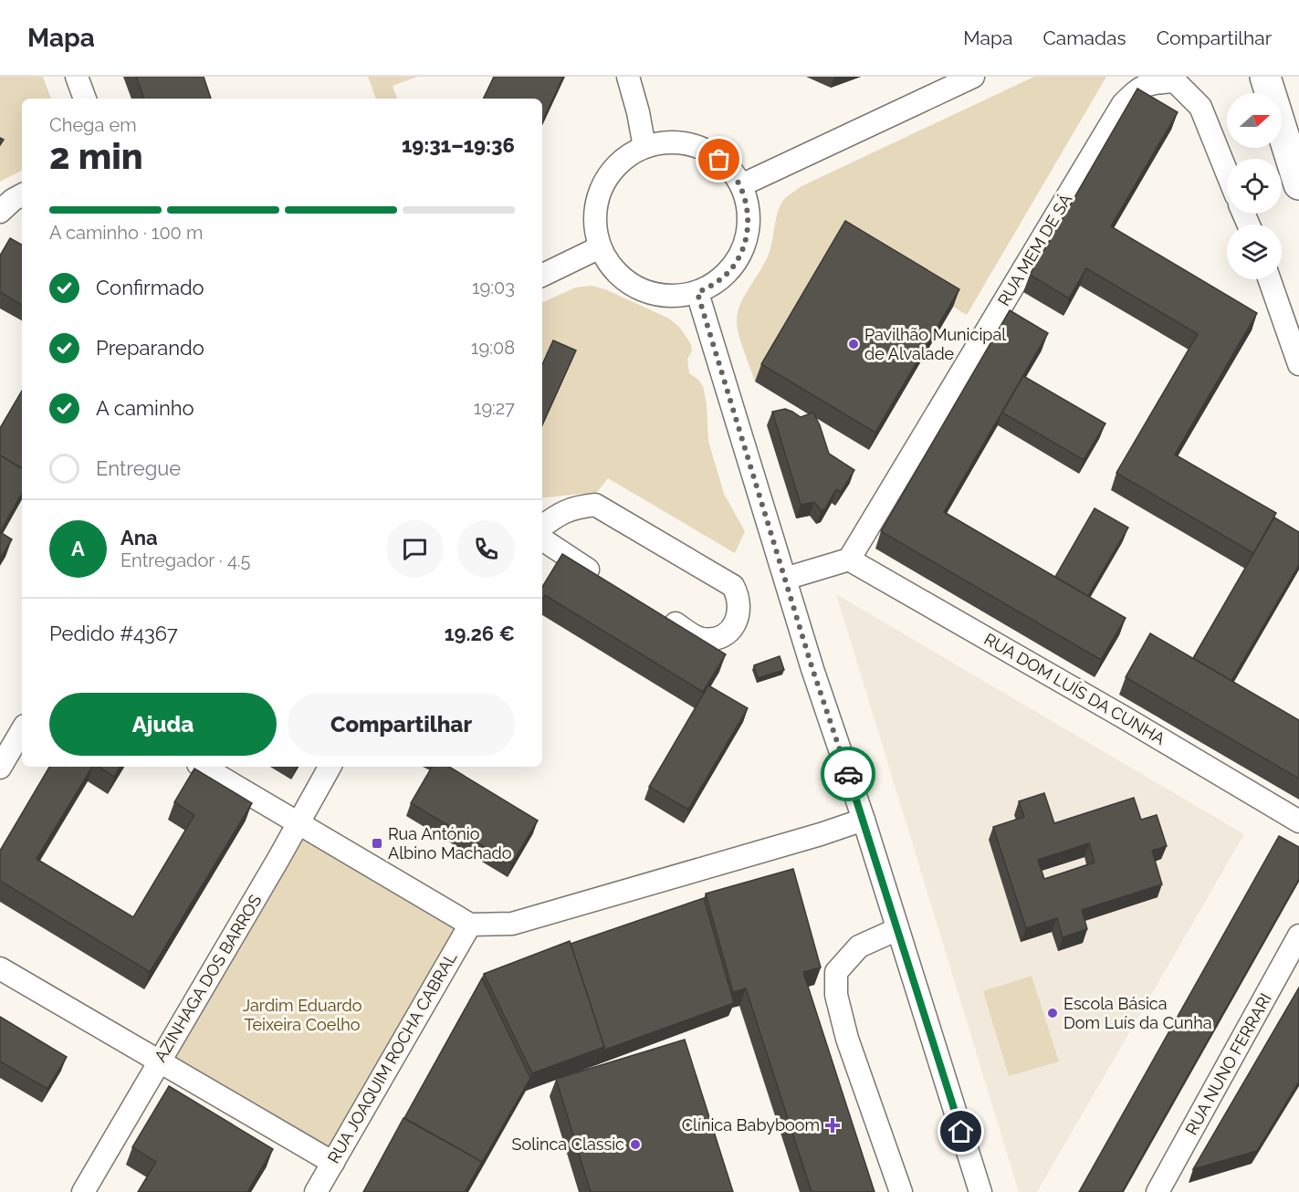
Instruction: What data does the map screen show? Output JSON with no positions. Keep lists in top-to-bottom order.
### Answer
{
  "streets": {
    "street": [
      "RUA MEM DE SÁ",
      "RUA DOM LUÍS DA CUNHA",
      "AZINHAGA DOS BARROS",
      "RUA JOAQUIM ROCHA CABRAL",
      "RUA NUNO FERRARI"
    ]
  },
  "crossings": [
    ["RUA MEM DE SÁ", "RUA DOM LUÍS DA CUNHA"]
  ],
  "parks": ["Jardim Eduardo Teixeira Coelho"],
  "places": {
    "other": ["Pavilhão Municipal de Alvalade", "Escola Básica Dom Luís da Cunha", "Solinca Classic"],
    "transit": ["Rua António Albino Machado"],
    "health": ["Clínica Babyboom"]
  },
  "north": "right",
  "page": {
    "header": "Mapa",
    "nav": ["Mapa", "Camadas", "Compartilhar"],
    "heading": ["2 min", "Chega em", "19:31–19:36"],
    "panel": [
      "Ana",
      "Entregador · 4.5",
      "Pedido #4367",
      "19.26 €"
    ],
    "bar": "A caminho · 100 m",
    "list": [
      ["Confirmado", "19:03"],
      ["Preparando", "19:08"],
      ["A caminho", "19:27"],
      "Entregue"
    ],
    "round": "A",
    "buttons": ["Ajuda", "Compartilhar"]
  }
}
